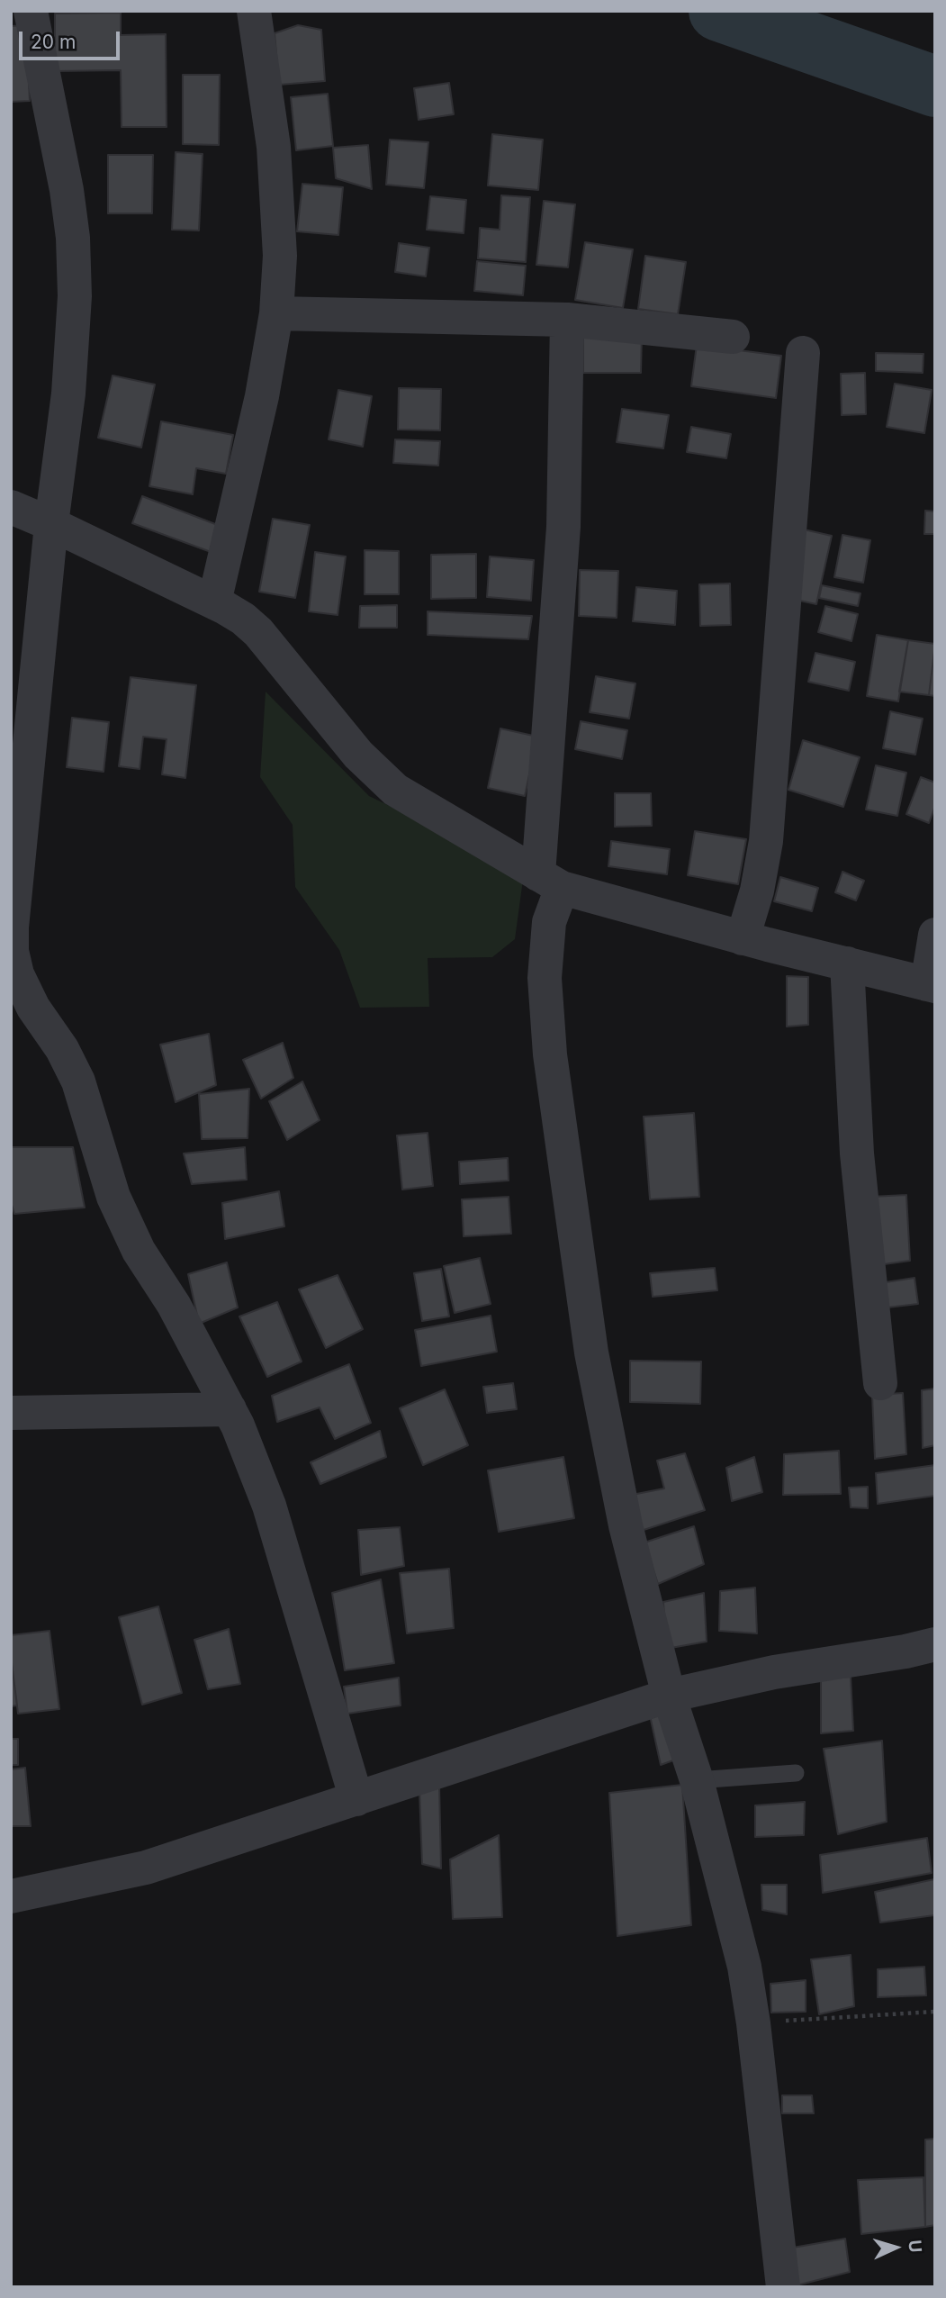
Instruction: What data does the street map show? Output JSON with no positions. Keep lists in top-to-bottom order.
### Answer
{
  "scale_bar": "20 m",
  "north": "right"
}
